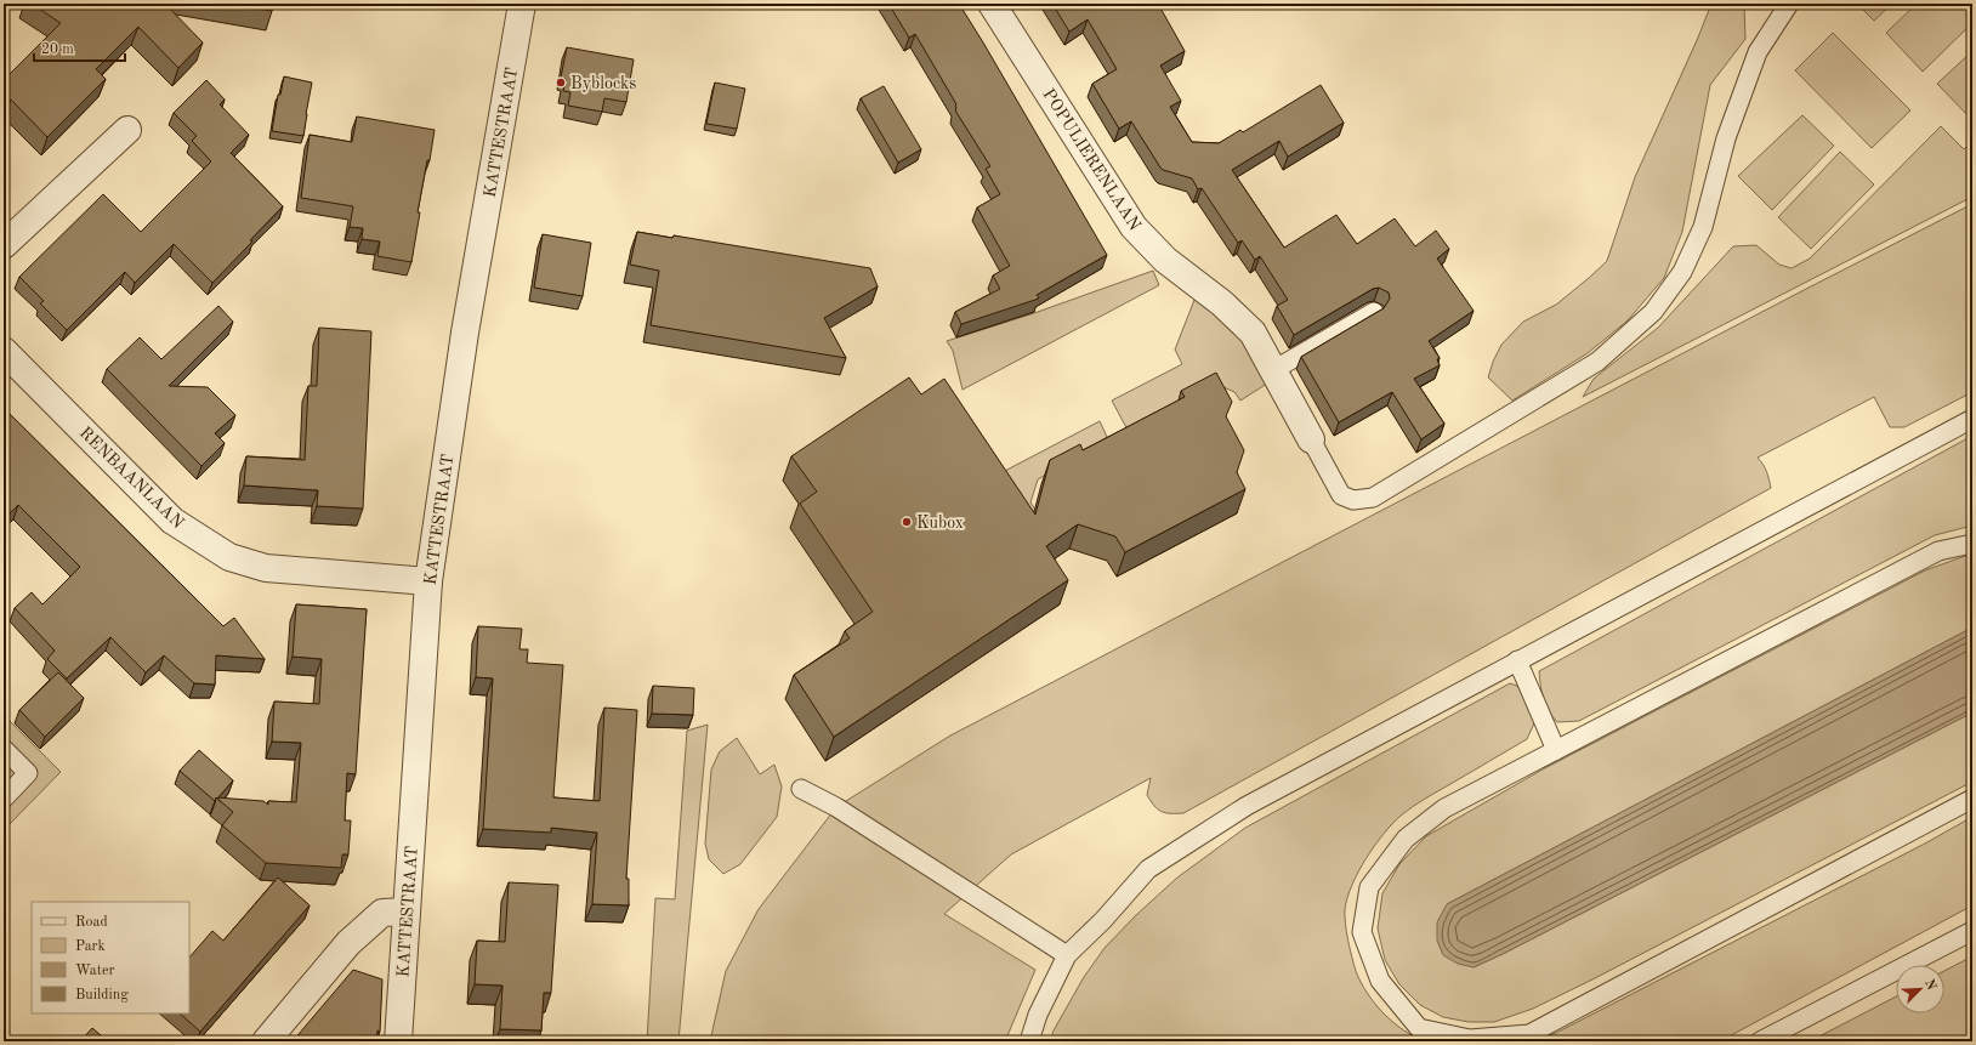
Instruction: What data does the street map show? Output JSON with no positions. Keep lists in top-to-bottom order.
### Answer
{
  "streets": {
    "street": ["KATTESTRAAT", "POPULIERENLAAN", "RENBAANLAAN"]
  },
  "crossings": [
    ["KATTESTRAAT", "RENBAANLAAN"]
  ],
  "places": ["Byblocks", "Kubox"],
  "legend": [
    "Road",
    "Park",
    "Water",
    "Building"
  ],
  "scale_bar": "20 m",
  "north": "top right"
}
